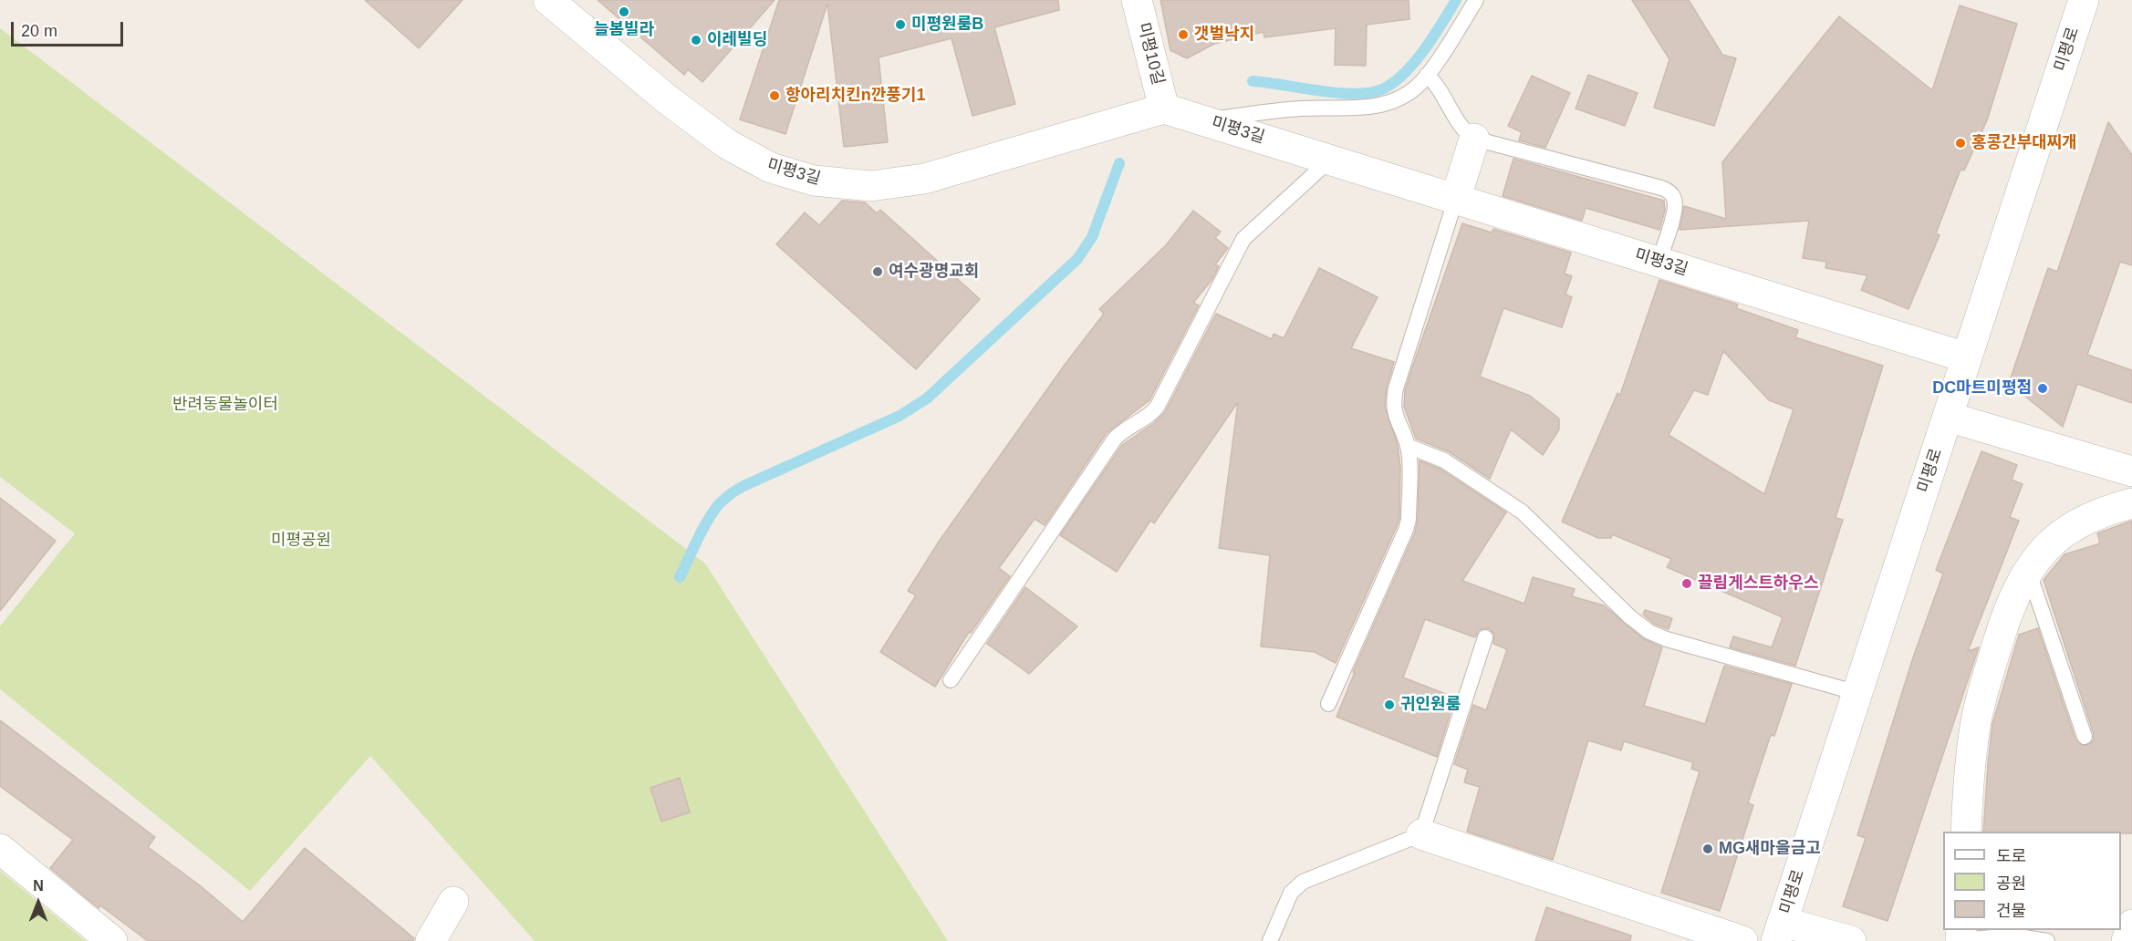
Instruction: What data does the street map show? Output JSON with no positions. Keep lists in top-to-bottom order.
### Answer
{
  "streets": {
    "street": ["미평로", "미평10길", "미평3길"]
  },
  "crossings": [
    ["미평로", "미평3길"],
    ["미평10길", "미평3길"]
  ],
  "parks": ["반려동물놀이터", "미평공원"],
  "places": [
    "늘봄빌라",
    "미평원룸B",
    "갯벌낙지",
    "이레빌딩",
    "항아리치킨n깐풍기1",
    "홍콩간부대찌개",
    "여수광명교회",
    "DC마트미평점",
    "끌림게스트하우스",
    "귀인원룸",
    "MG새마을금고"
  ],
  "legend": ["도로", "공원", "건물"],
  "scale_bar": "20 m",
  "north": "top"
}
